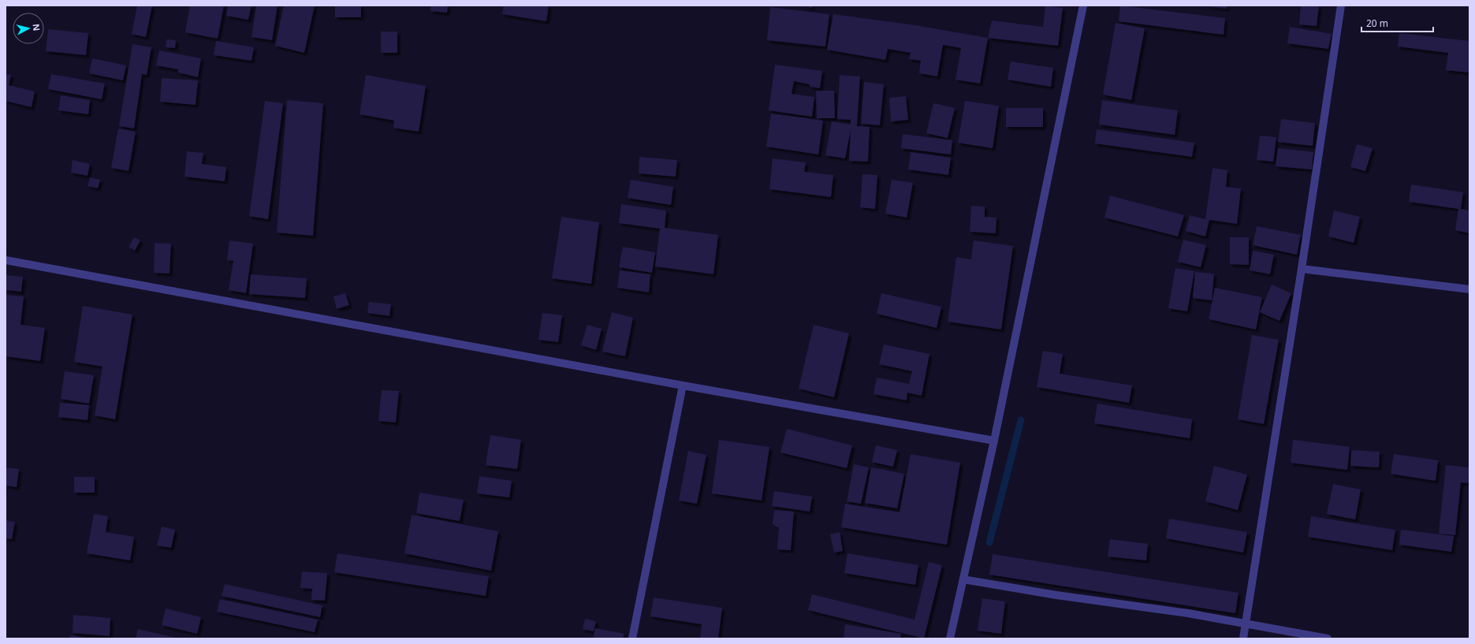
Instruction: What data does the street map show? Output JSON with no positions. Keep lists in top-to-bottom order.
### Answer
{
  "scale_bar": "20 m",
  "north": "right"
}
